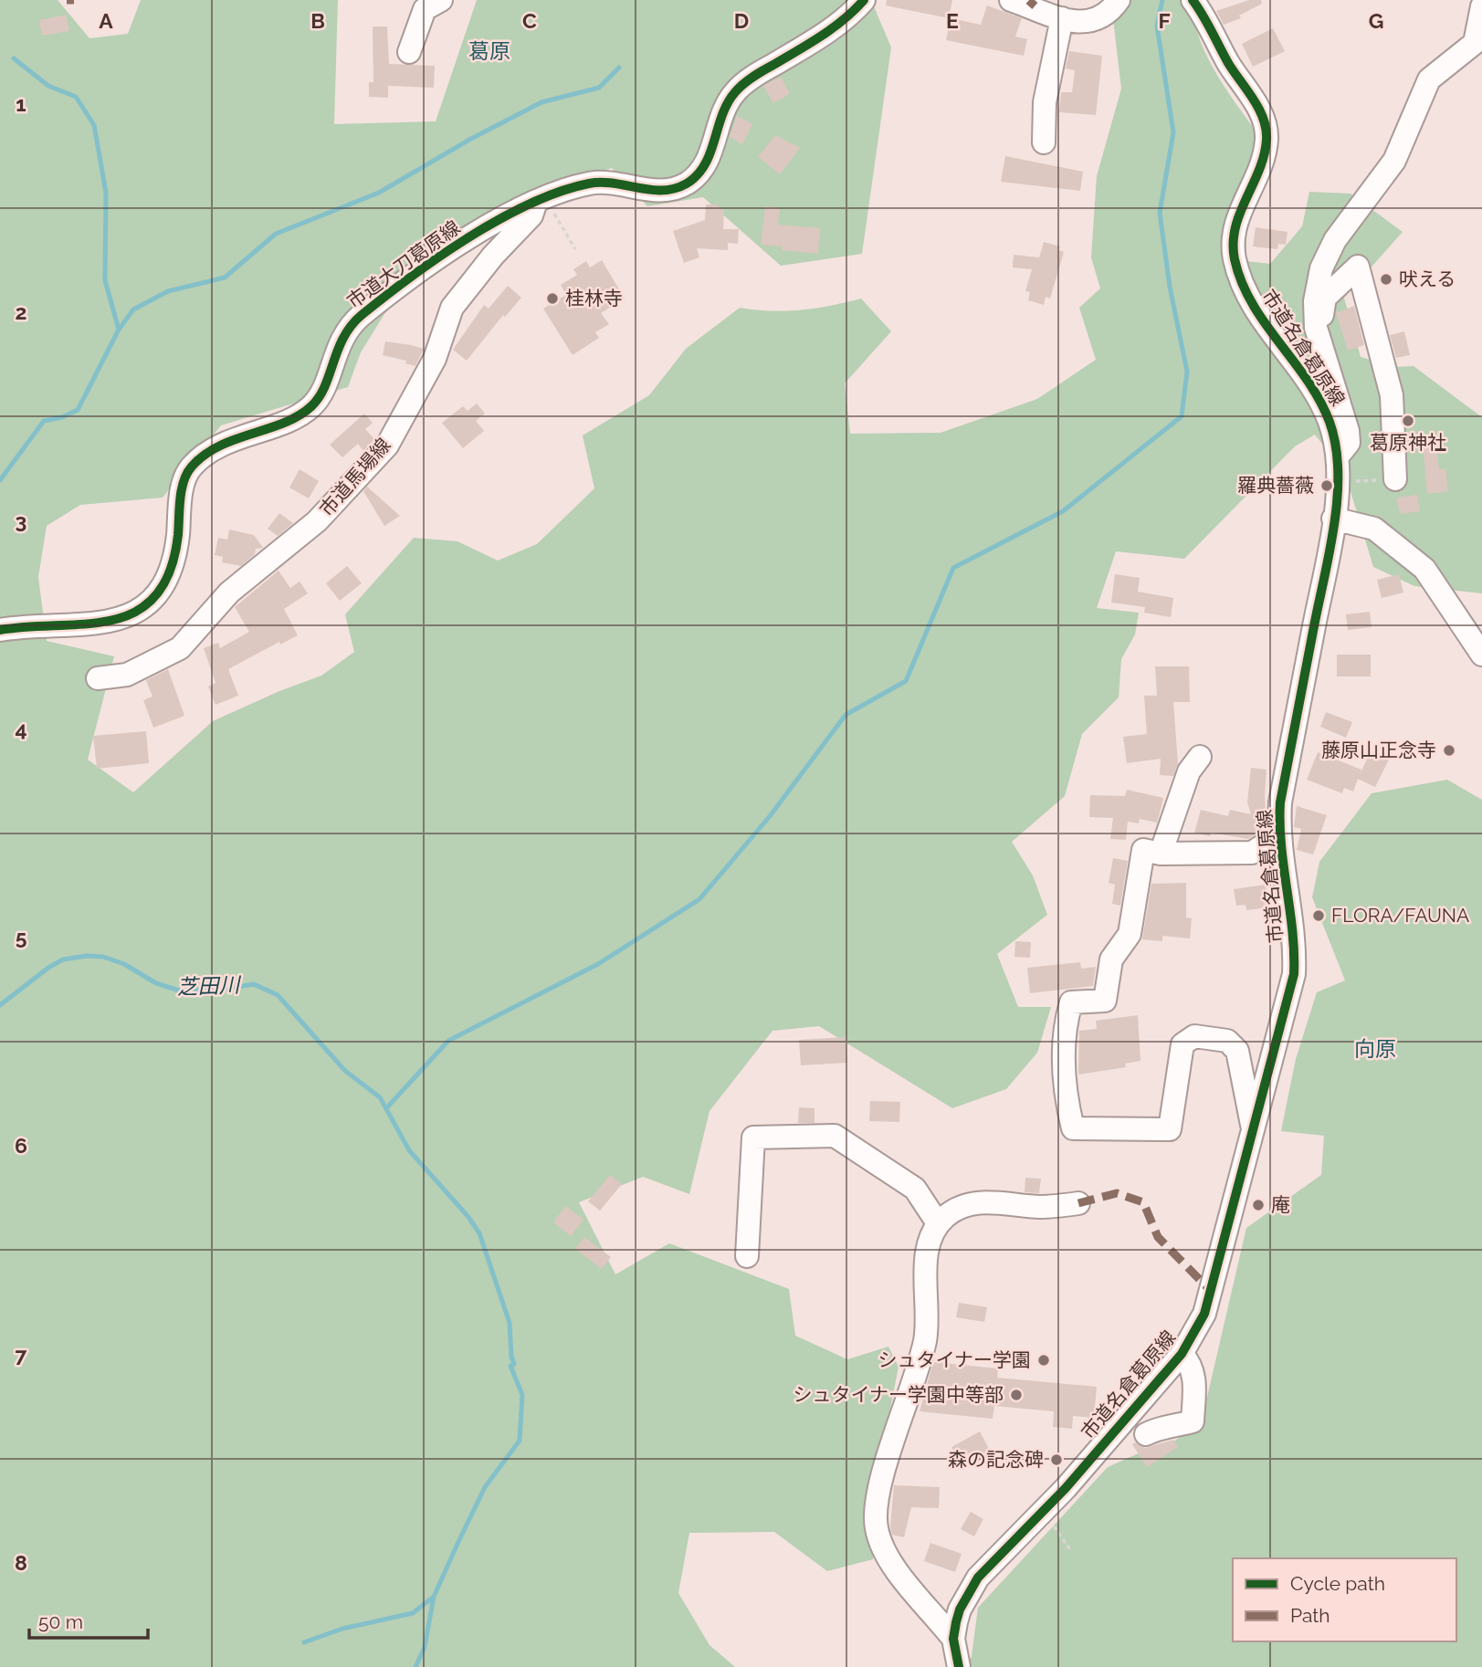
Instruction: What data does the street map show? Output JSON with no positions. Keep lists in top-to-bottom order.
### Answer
{
  "streets": {
    "street": ["市道大刀葛原線", "市道名倉葛原線", "市道馬場線"]
  },
  "crossings": [
    ["市道大刀葛原線", "市道馬場線"]
  ],
  "districts": ["葛原", "向原"],
  "water": ["芝田川"],
  "places": [
    "吠える",
    "桂林寺",
    "葛原神社",
    "羅典薔薇",
    "藤原山正念寺",
    "FLORA/FAUNA",
    "庵",
    "シュタイナー学園",
    "シュタイナー学園中等部",
    "森の記念碑"
  ],
  "legend": ["Cycle path", "Path"],
  "scale_bar": "50 m",
  "grid": {
    "columns": [
      "A",
      "B",
      "C",
      "D",
      "E",
      "F",
      "G"
    ],
    "rows": [
      "1",
      "2",
      "3",
      "4",
      "5",
      "6",
      "7",
      "8"
    ]
  }
}
